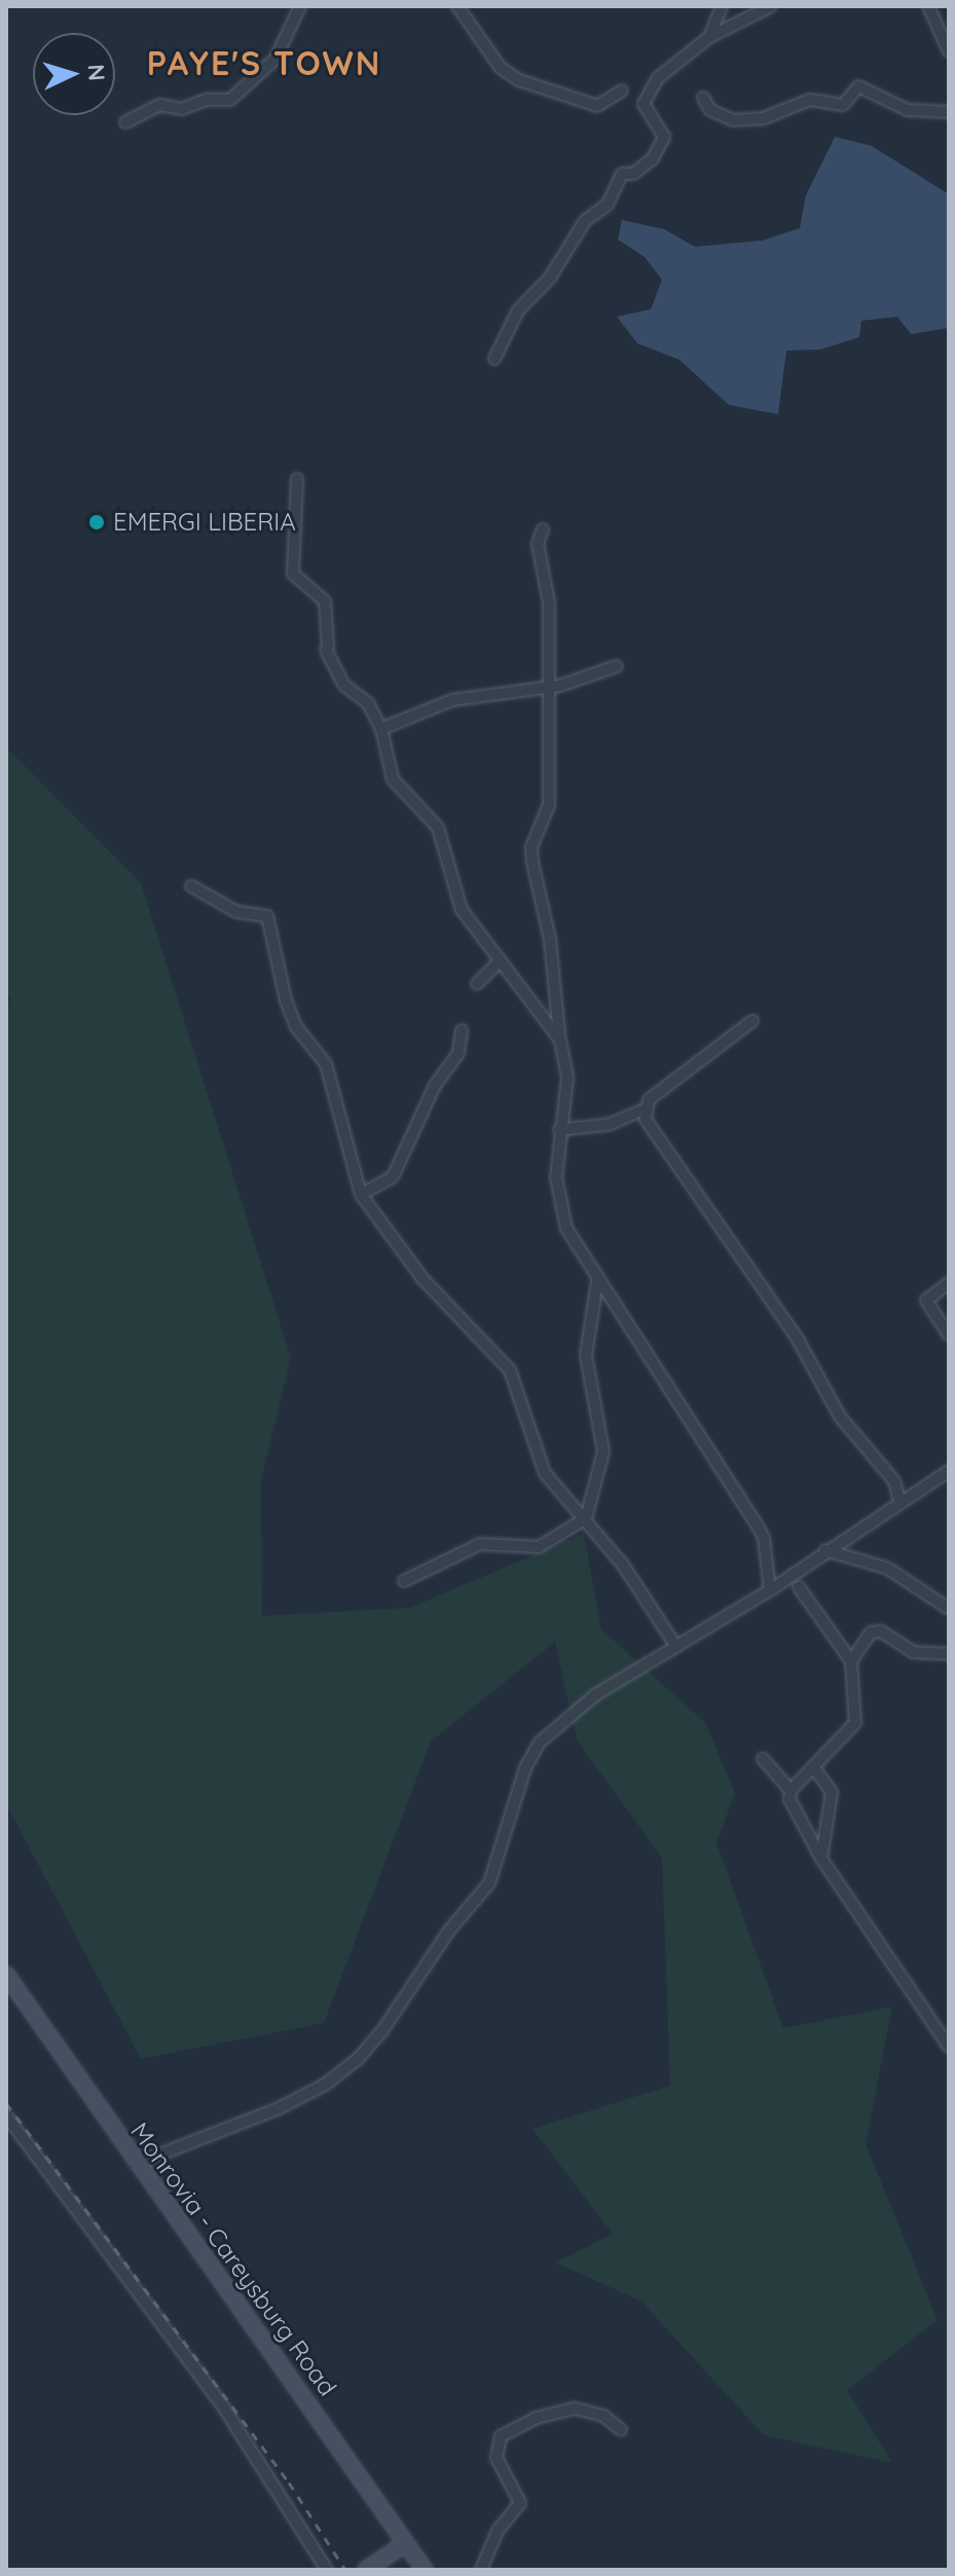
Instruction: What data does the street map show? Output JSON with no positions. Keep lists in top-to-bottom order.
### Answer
{
  "streets": {
    "main road": ["Monrovia - Careysburg Road"]
  },
  "districts": ["PAYE'S TOWN"],
  "places": ["EMERGI LIBERIA"],
  "north": "right"
}
